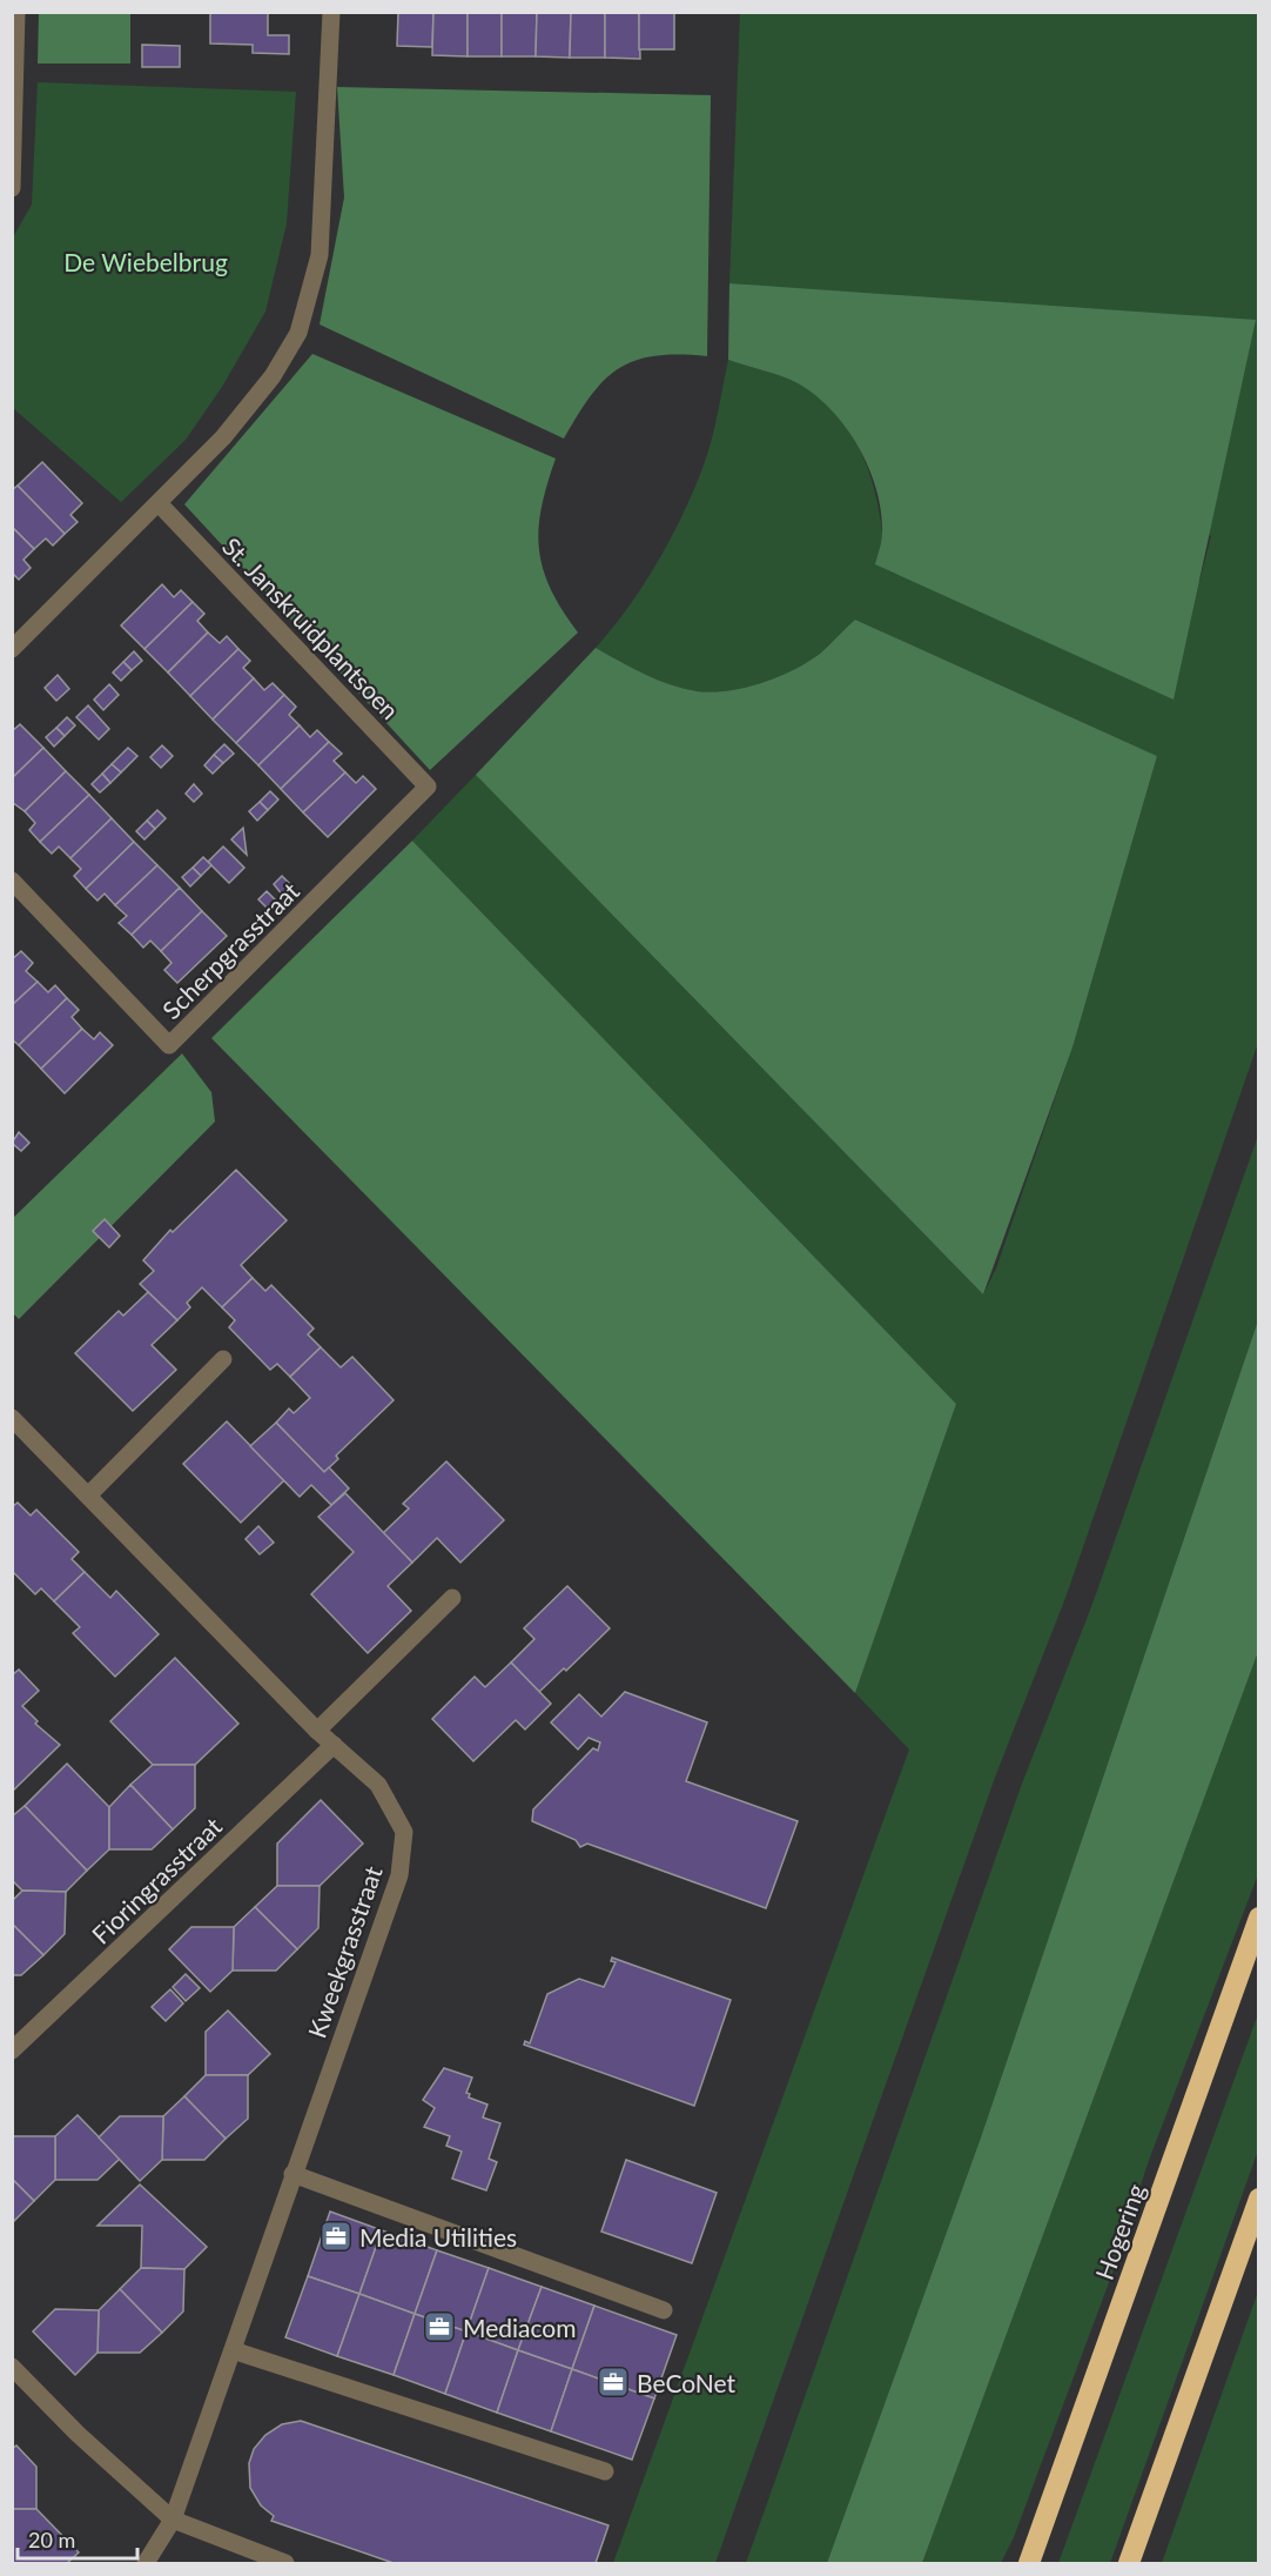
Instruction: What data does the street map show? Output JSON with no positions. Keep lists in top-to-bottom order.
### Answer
{
  "streets": {
    "highway": ["Hogering"],
    "street": [
      "St. Janskruidplantsoen",
      "Scherpgrasstraat",
      "Fioringrasstraat",
      "Kweekgrasstraat"
    ]
  },
  "crossings": [
    ["St. Janskruidplantsoen", "Scherpgrasstraat"],
    ["Fioringrasstraat", "Kweekgrasstraat"]
  ],
  "parks": ["De Wiebelbrug"],
  "places": {
    "office": ["Media Utilities", "Mediacom", "BeCoNet"]
  },
  "scale_bar": "20 m"
}
